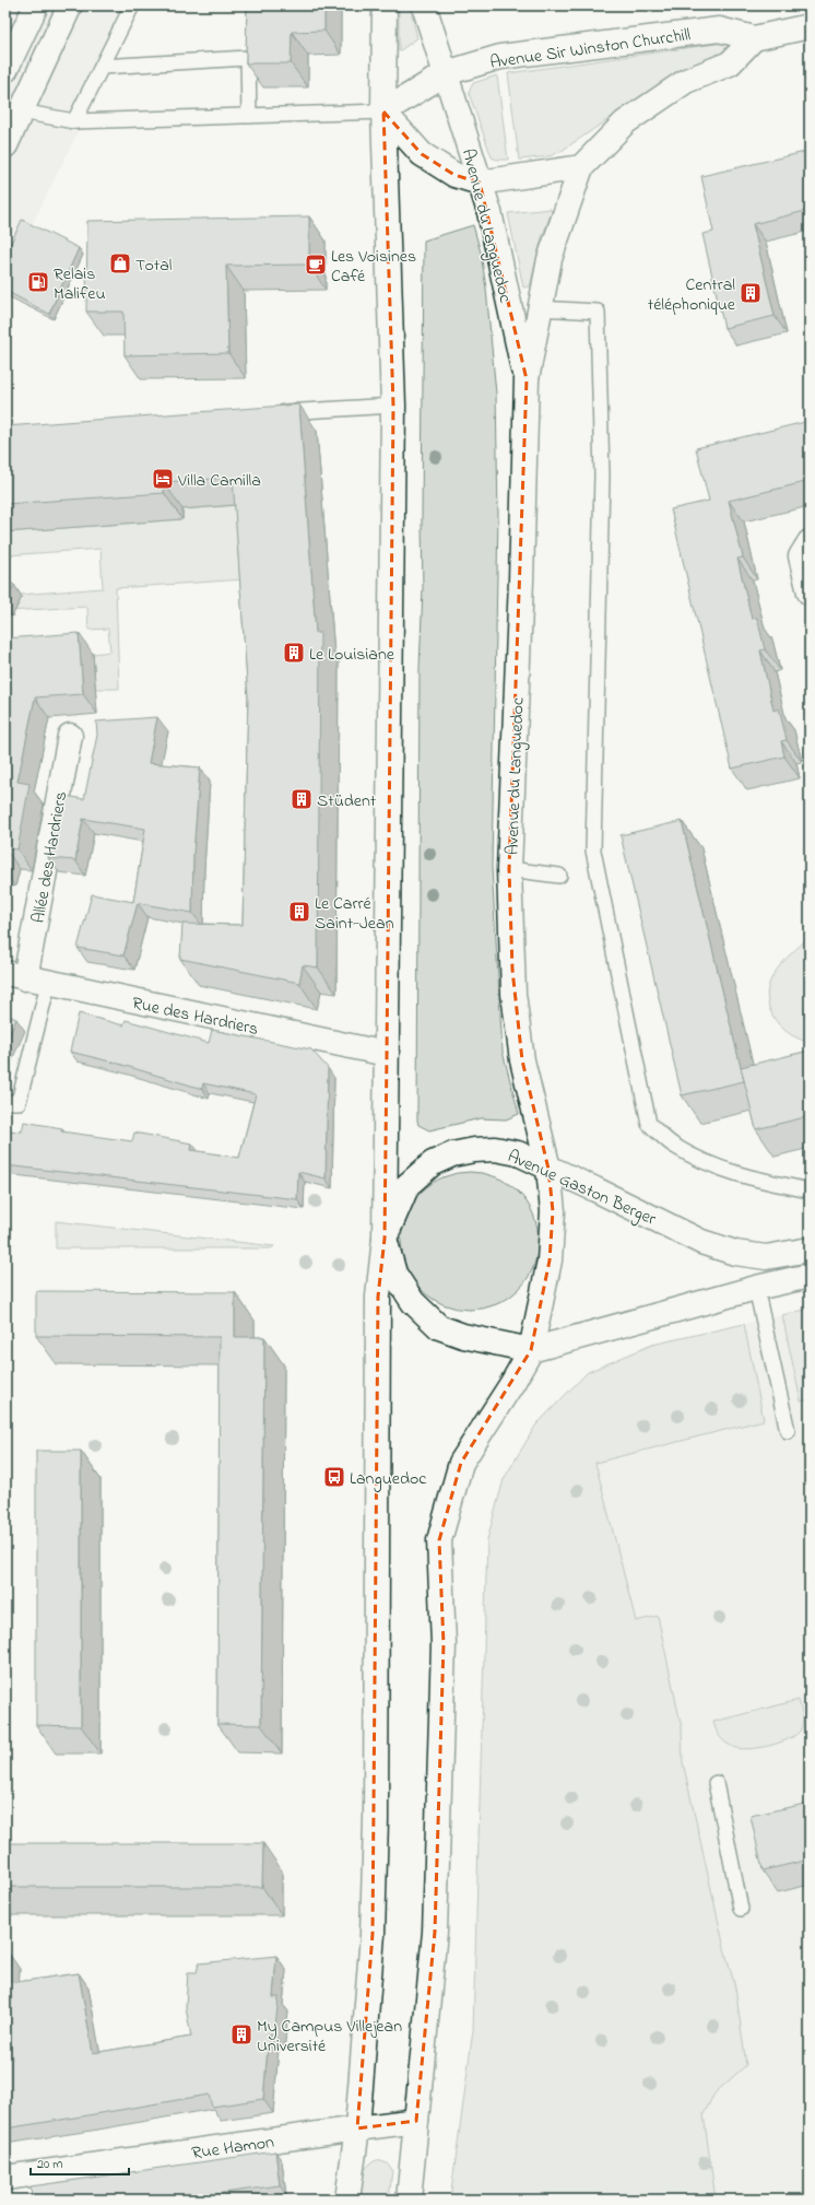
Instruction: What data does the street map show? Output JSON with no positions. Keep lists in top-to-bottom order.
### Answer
{
  "streets": {
    "main road": [
      "Avenue Sir Winston Churchill",
      "Avenue du Languedoc",
      "Allée des Hardriers",
      "Rue des Hardriers",
      "Avenue Gaston Berger",
      "Rue Hamon"
    ]
  },
  "crossings": [
    ["Avenue Sir Winston Churchill", "Avenue du Languedoc"],
    ["Avenue du Languedoc", "Avenue Gaston Berger"],
    ["Avenue du Languedoc", "Rue Hamon"],
    ["Allée des Hardriers", "Rue des Hardriers"]
  ],
  "places": {
    "shop": ["Total"],
    "cafe": ["Les Voisines Café"],
    "fuel station": ["Relais Malifeu"],
    "building": [
      "Central téléphonique",
      "Le Louisiane",
      "Stüdent",
      "Le Carré Saint-Jean",
      "My Campus Villejean Université"
    ],
    "hotel": ["Villa Camilla"],
    "bus stop": ["Languedoc"]
  },
  "scale_bar": "20 m"
}
